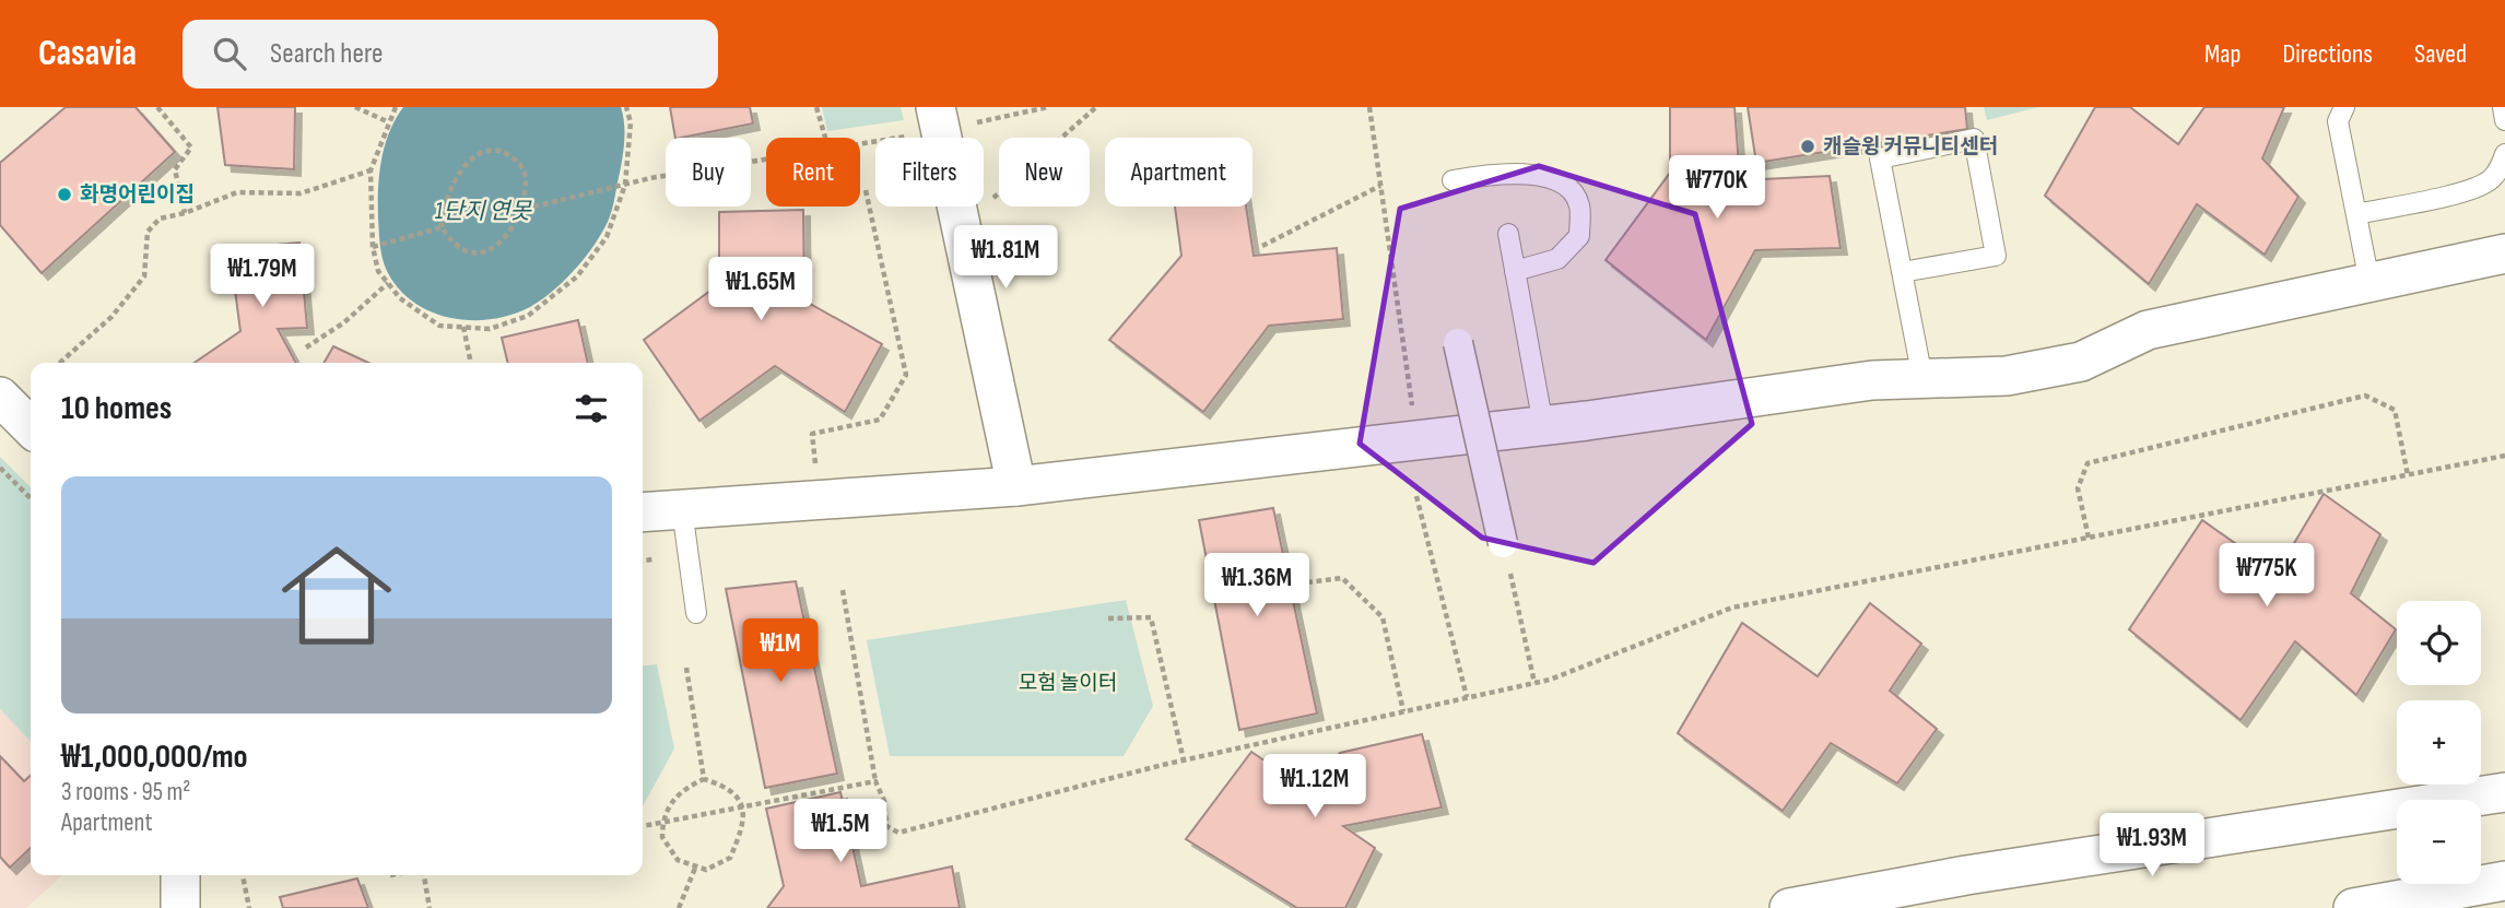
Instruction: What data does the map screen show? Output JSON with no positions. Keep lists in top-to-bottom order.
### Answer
{
  "water": ["1단지 연못"],
  "parks": ["모험 놀이터"],
  "places": ["캐슬윙 커뮤니티센터", "화명어린이집"],
  "page": {
    "header": "Casavia",
    "search": "Search here",
    "nav": ["Map", "Directions", "Saved"],
    "chip": [
      "Buy",
      "Rent",
      "Filters",
      "New",
      "Apartment"
    ],
    "price": [
      "₩770K",
      "₩1.81M",
      "₩1.79M",
      "₩1.65M",
      "₩775K",
      "₩1.36M",
      "₩1M",
      "₩1.12M",
      "₩1.5M",
      "₩1.93M"
    ],
    "heading": "10 homes",
    "list": [
      {
        "name": "₩1,000,000/mo",
        "note": "3 rooms · 95 m² · Apartment"
      }
    ],
    "map_buttons": ["+", "−"]
  }
}
